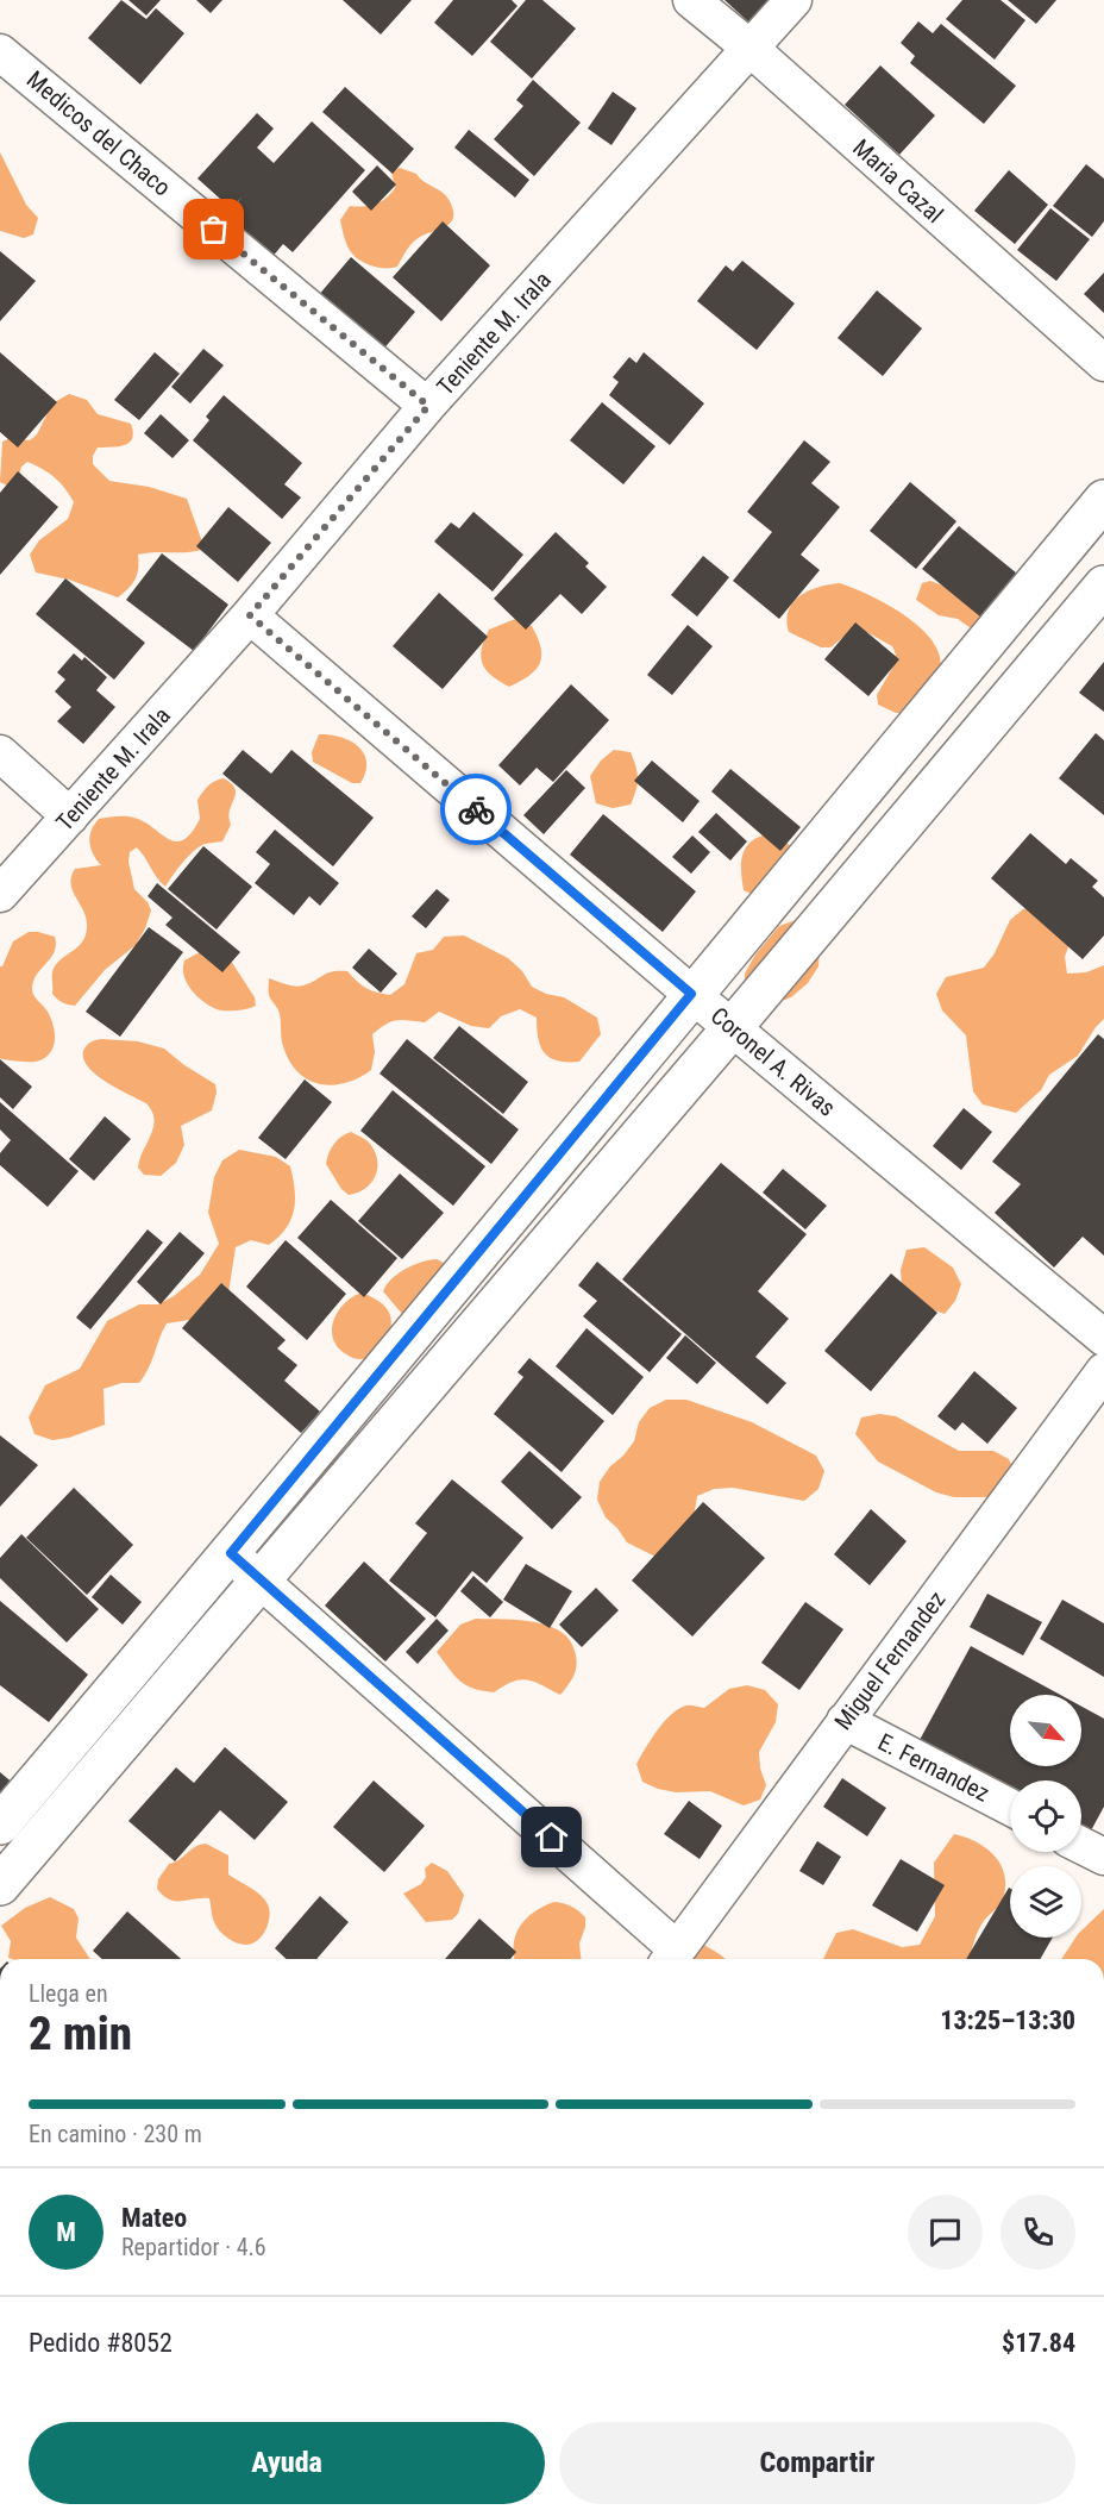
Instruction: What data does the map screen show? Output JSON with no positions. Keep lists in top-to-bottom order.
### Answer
{
  "streets": {
    "street": [
      "Medicos del Chaco",
      "Maria Cazal",
      "Teniente M. Irala",
      "Coronel A. Rivas",
      "Miguel Fernandez",
      "E. Fernandez"
    ]
  },
  "crossings": [
    ["Medicos del Chaco", "Teniente M. Irala"],
    ["Maria Cazal", "Teniente M. Irala"],
    ["Teniente M. Irala", "Coronel A. Rivas"],
    ["Miguel Fernandez", "E. Fernandez"]
  ],
  "north": "bottom right",
  "page": {
    "heading": ["2 min", "Llega en", "13:25–13:30"],
    "panel": [
      "Mateo",
      "Repartidor · 4.6",
      "Pedido #8052",
      "$17.84"
    ],
    "bar": "En camino · 230 m",
    "round": "M",
    "buttons": ["Ayuda", "Compartir"]
  }
}
